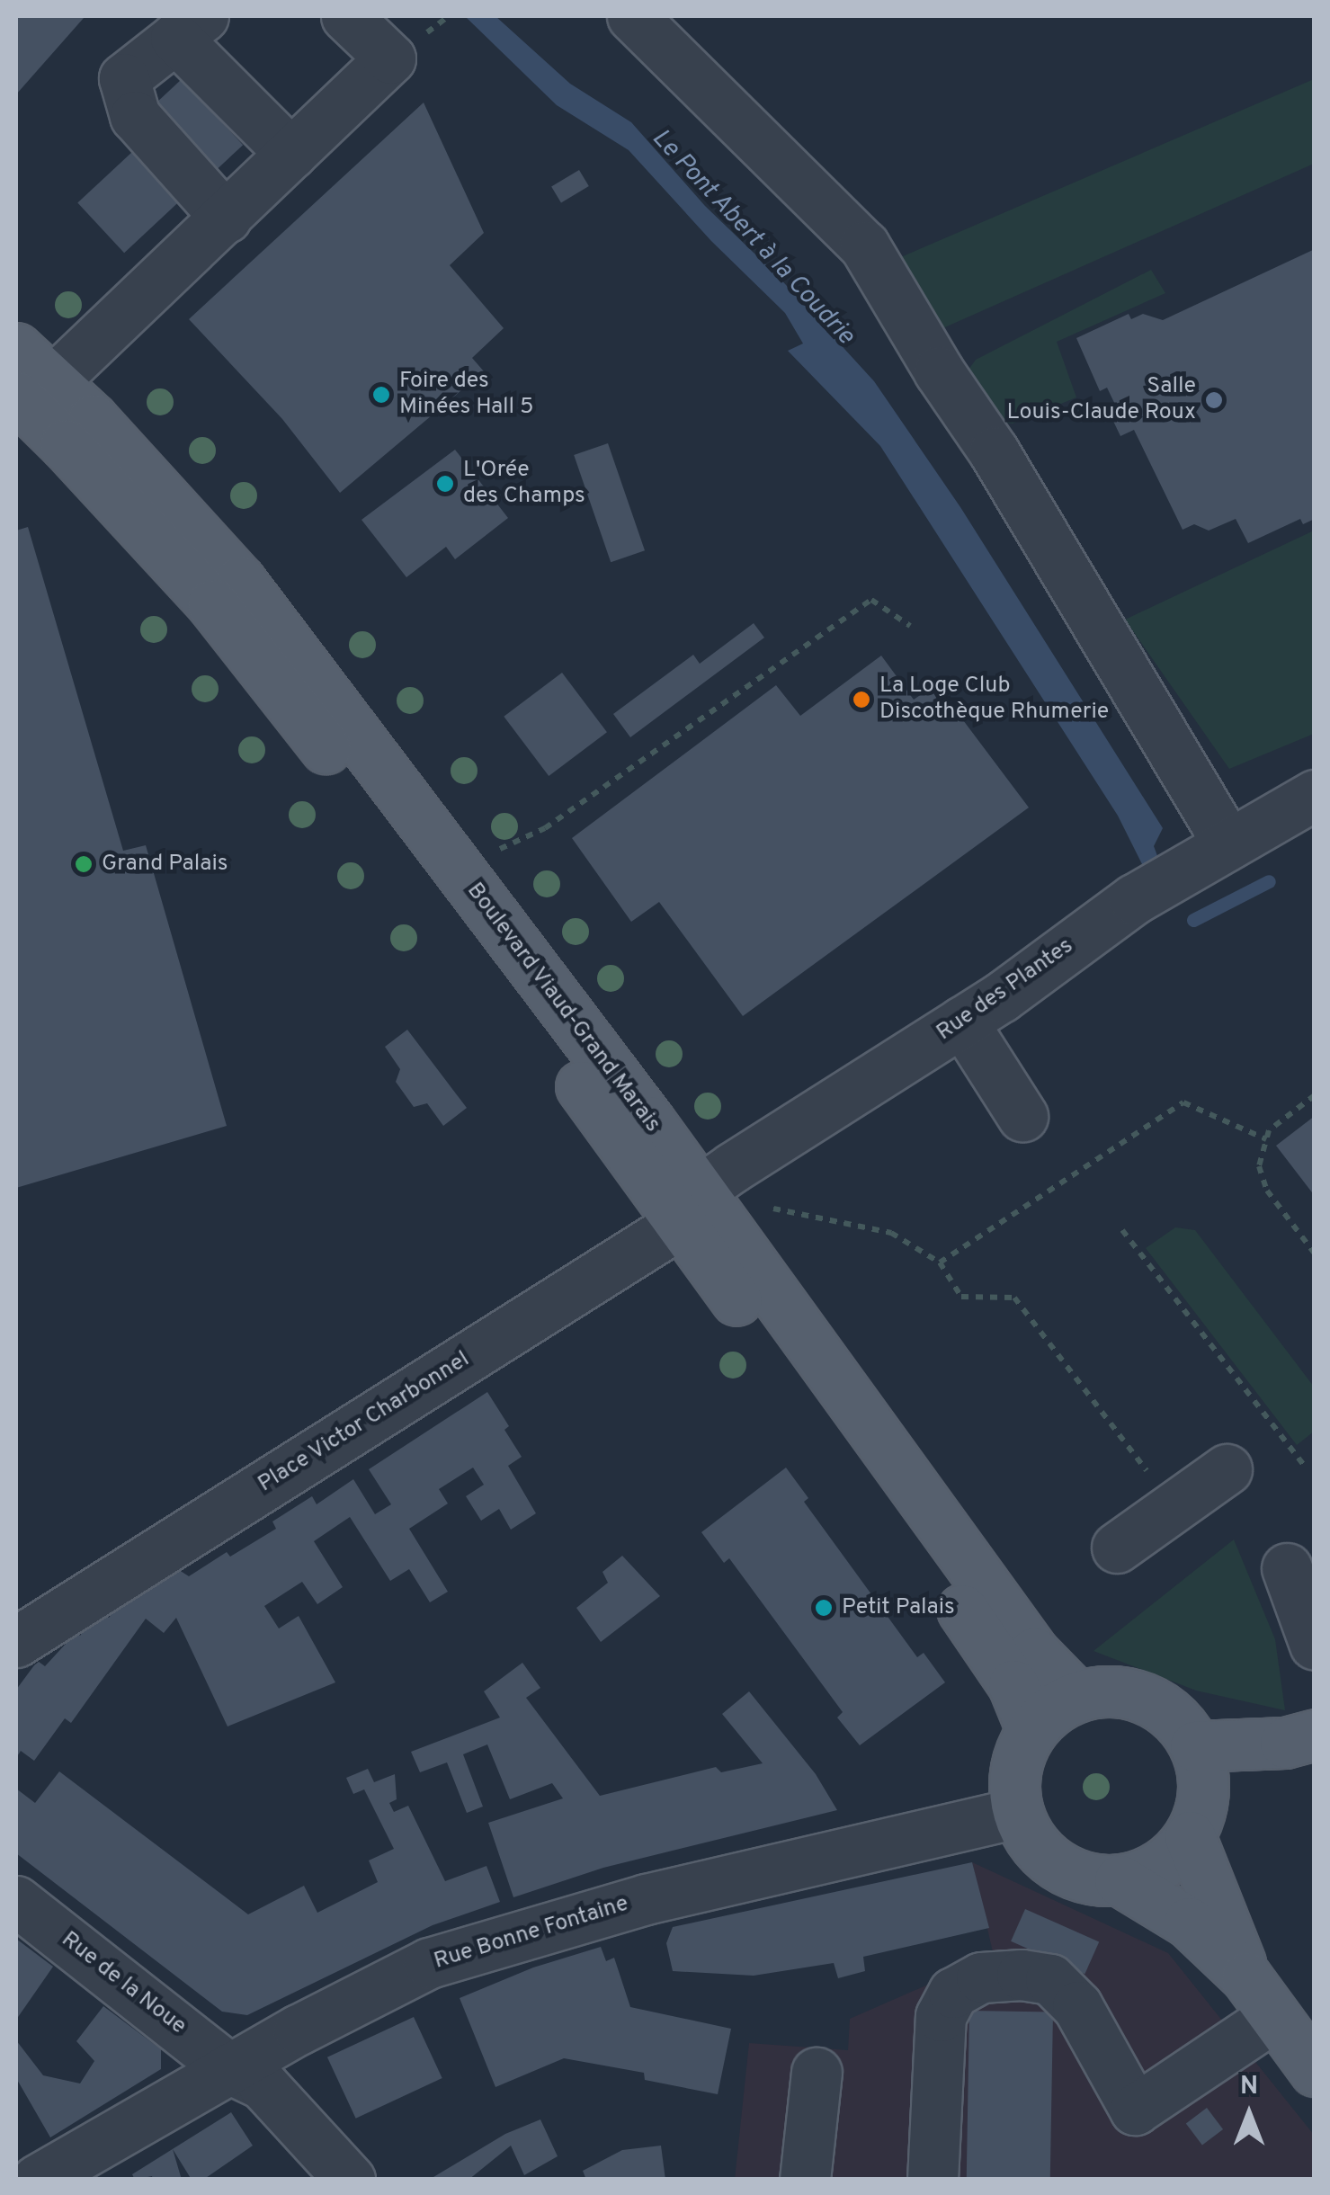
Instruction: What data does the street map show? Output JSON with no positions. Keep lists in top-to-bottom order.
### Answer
{
  "streets": {
    "main road": ["Boulevard Viaud-Grand Marais"],
    "street": [
      "Rue des Plantes",
      "Place Victor Charbonnel",
      "Rue Bonne Fontaine",
      "Rue de la Noue"
    ]
  },
  "crossings": [
    ["Rue des Plantes", "Boulevard Viaud-Grand Marais"],
    ["Rue des Plantes", "Place Victor Charbonnel"],
    ["Boulevard Viaud-Grand Marais", "Place Victor Charbonnel"],
    ["Boulevard Viaud-Grand Marais", "Rue Bonne Fontaine"],
    ["Rue Bonne Fontaine", "Rue de la Noue"]
  ],
  "water": ["Le Pont Abert à la Coudrie"],
  "places": [
    "Foire des Minées Hall 5",
    "Salle Louis-Claude Roux",
    "L'Orée des Champs",
    "La Loge Club Discothèque Rhumerie",
    "Grand Palais",
    "Petit Palais"
  ],
  "north": "top"
}
